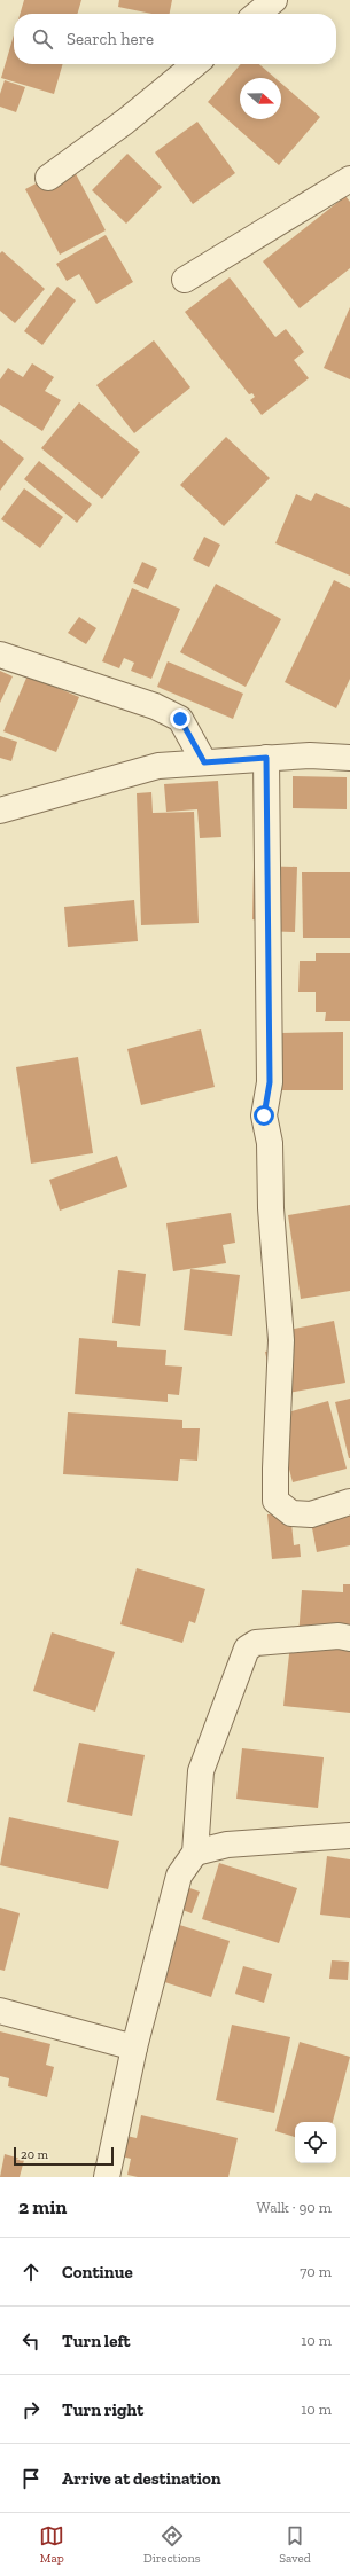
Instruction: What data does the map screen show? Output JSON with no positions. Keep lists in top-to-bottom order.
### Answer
{
  "scale_bar": "20 m",
  "north": "right",
  "page": {
    "search": "Search here",
    "scale": "20 m",
    "heading": ["2 min", "Walk · 90 m"],
    "list": [
      ["Continue", "70 m"],
      ["Turn left", "10 m"],
      ["Turn right", "10 m"],
      "Arrive at destination"
    ],
    "nav": ["Map", "Directions", "Saved"]
  }
}
